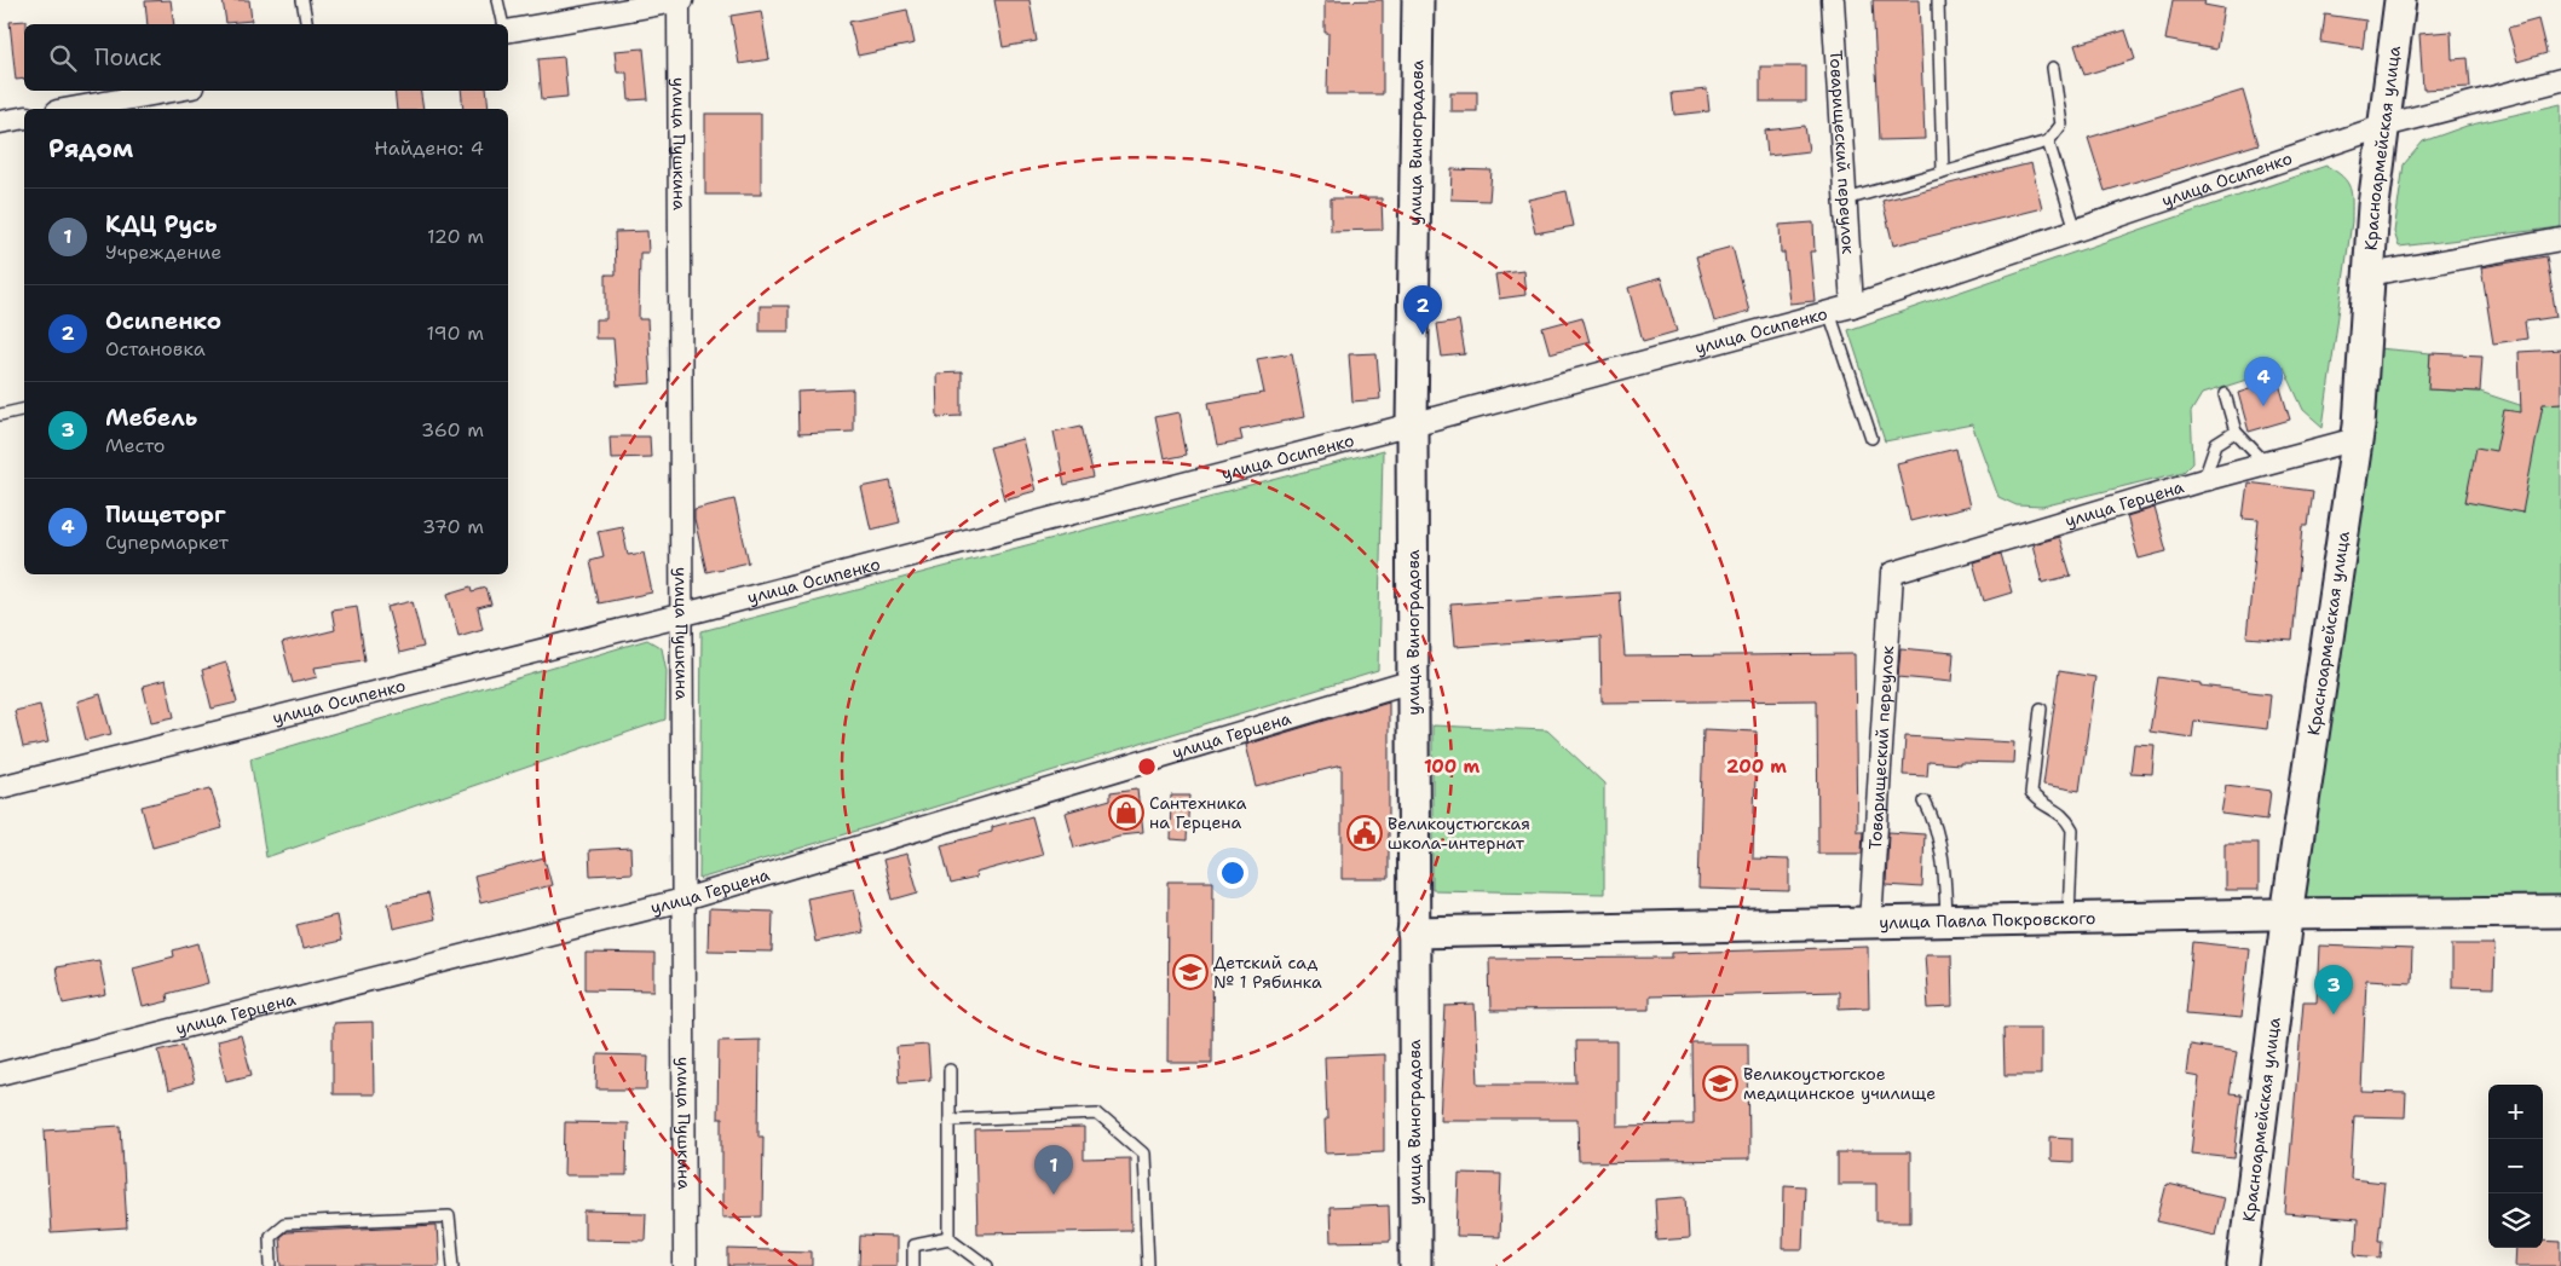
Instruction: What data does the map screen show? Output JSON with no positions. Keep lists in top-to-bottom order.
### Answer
{
  "streets": {
    "street": [
      "улица Пушкина",
      "улица Виноградова",
      "Красноармейская улица",
      "Товарищеский переулок",
      "улица Осипенко",
      "улица Герцена",
      "улица Павла Покровского"
    ]
  },
  "crossings": [
    ["улица Пушкина", "улица Осипенко"],
    ["улица Пушкина", "улица Герцена"],
    ["улица Виноградова", "улица Осипенко"],
    ["улица Виноградова", "улица Герцена"],
    ["улица Виноградова", "улица Павла Покровского"],
    ["Красноармейская улица", "улица Осипенко"],
    ["Красноармейская улица", "улица Герцена"],
    ["Красноармейская улица", "улица Павла Покровского"],
    ["Товарищеский переулок", "улица Осипенко"],
    ["Товарищеский переулок", "улица Герцена"],
    ["Товарищеский переулок", "улица Павла Покровского"]
  ],
  "places": {
    "shop": ["Сантехника на Герцена"],
    "public building": ["Великоустюгская школа-интернат"],
    "school or university": ["Детский сад № 1 Рябинка", "Великоустюгское медицинское училище"]
  },
  "page": {
    "search": "Поиск",
    "heading": ["Рядом", "Найдено: 4"],
    "list": [
      {
        "mark": "1",
        "name": "КДЦ Русь",
        "note": "Учреждение",
        "value": "120 m"
      },
      {
        "mark": "2",
        "name": "Осипенко",
        "note": "Остановка",
        "value": "190 m"
      },
      {
        "mark": "3",
        "name": "Мебель",
        "note": "Место",
        "value": "360 m"
      },
      {
        "mark": "4",
        "name": "Пищеторг",
        "note": "Супермаркет",
        "value": "370 m"
      }
    ],
    "pins": [
      "2",
      "4",
      "3",
      "1"
    ],
    "map_buttons": ["+", "−"]
  },
  "rings": ["100 m", "200 m"]
}
